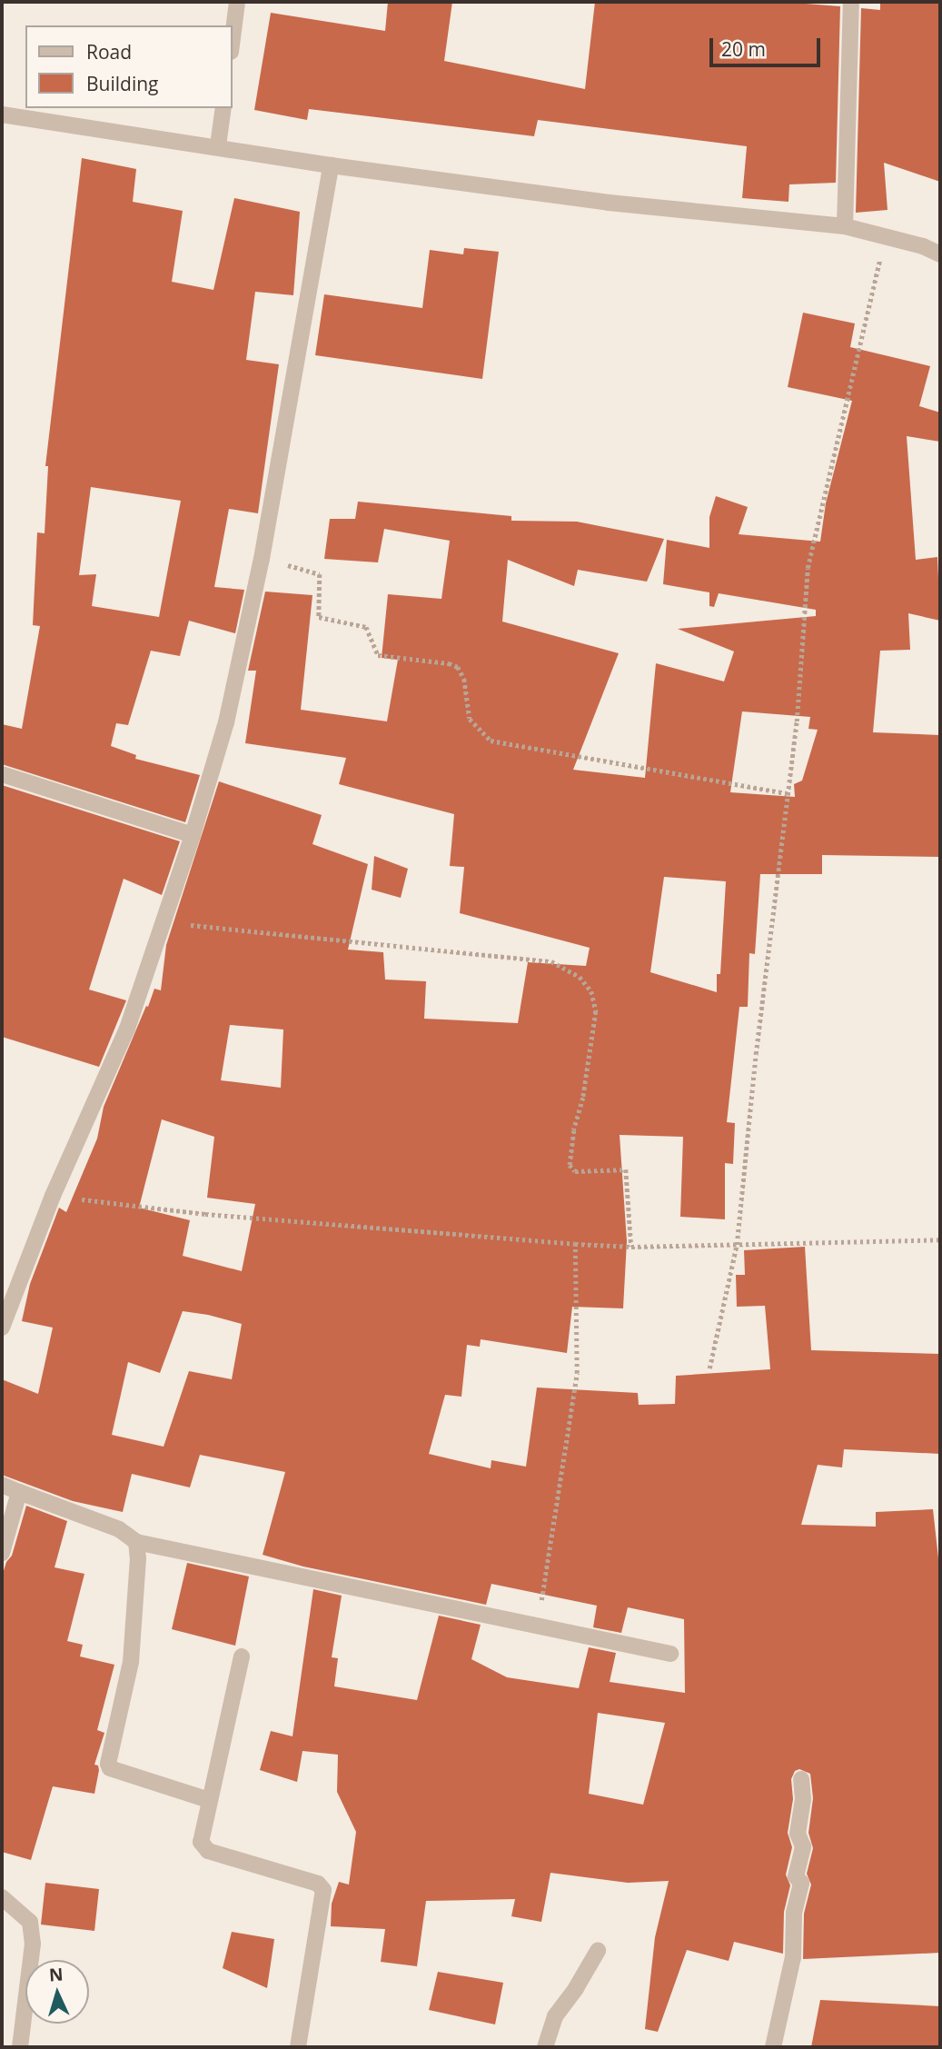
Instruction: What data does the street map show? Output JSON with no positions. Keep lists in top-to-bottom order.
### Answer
{
  "legend": ["Road", "Building"],
  "scale_bar": "20 m",
  "north": "top"
}
